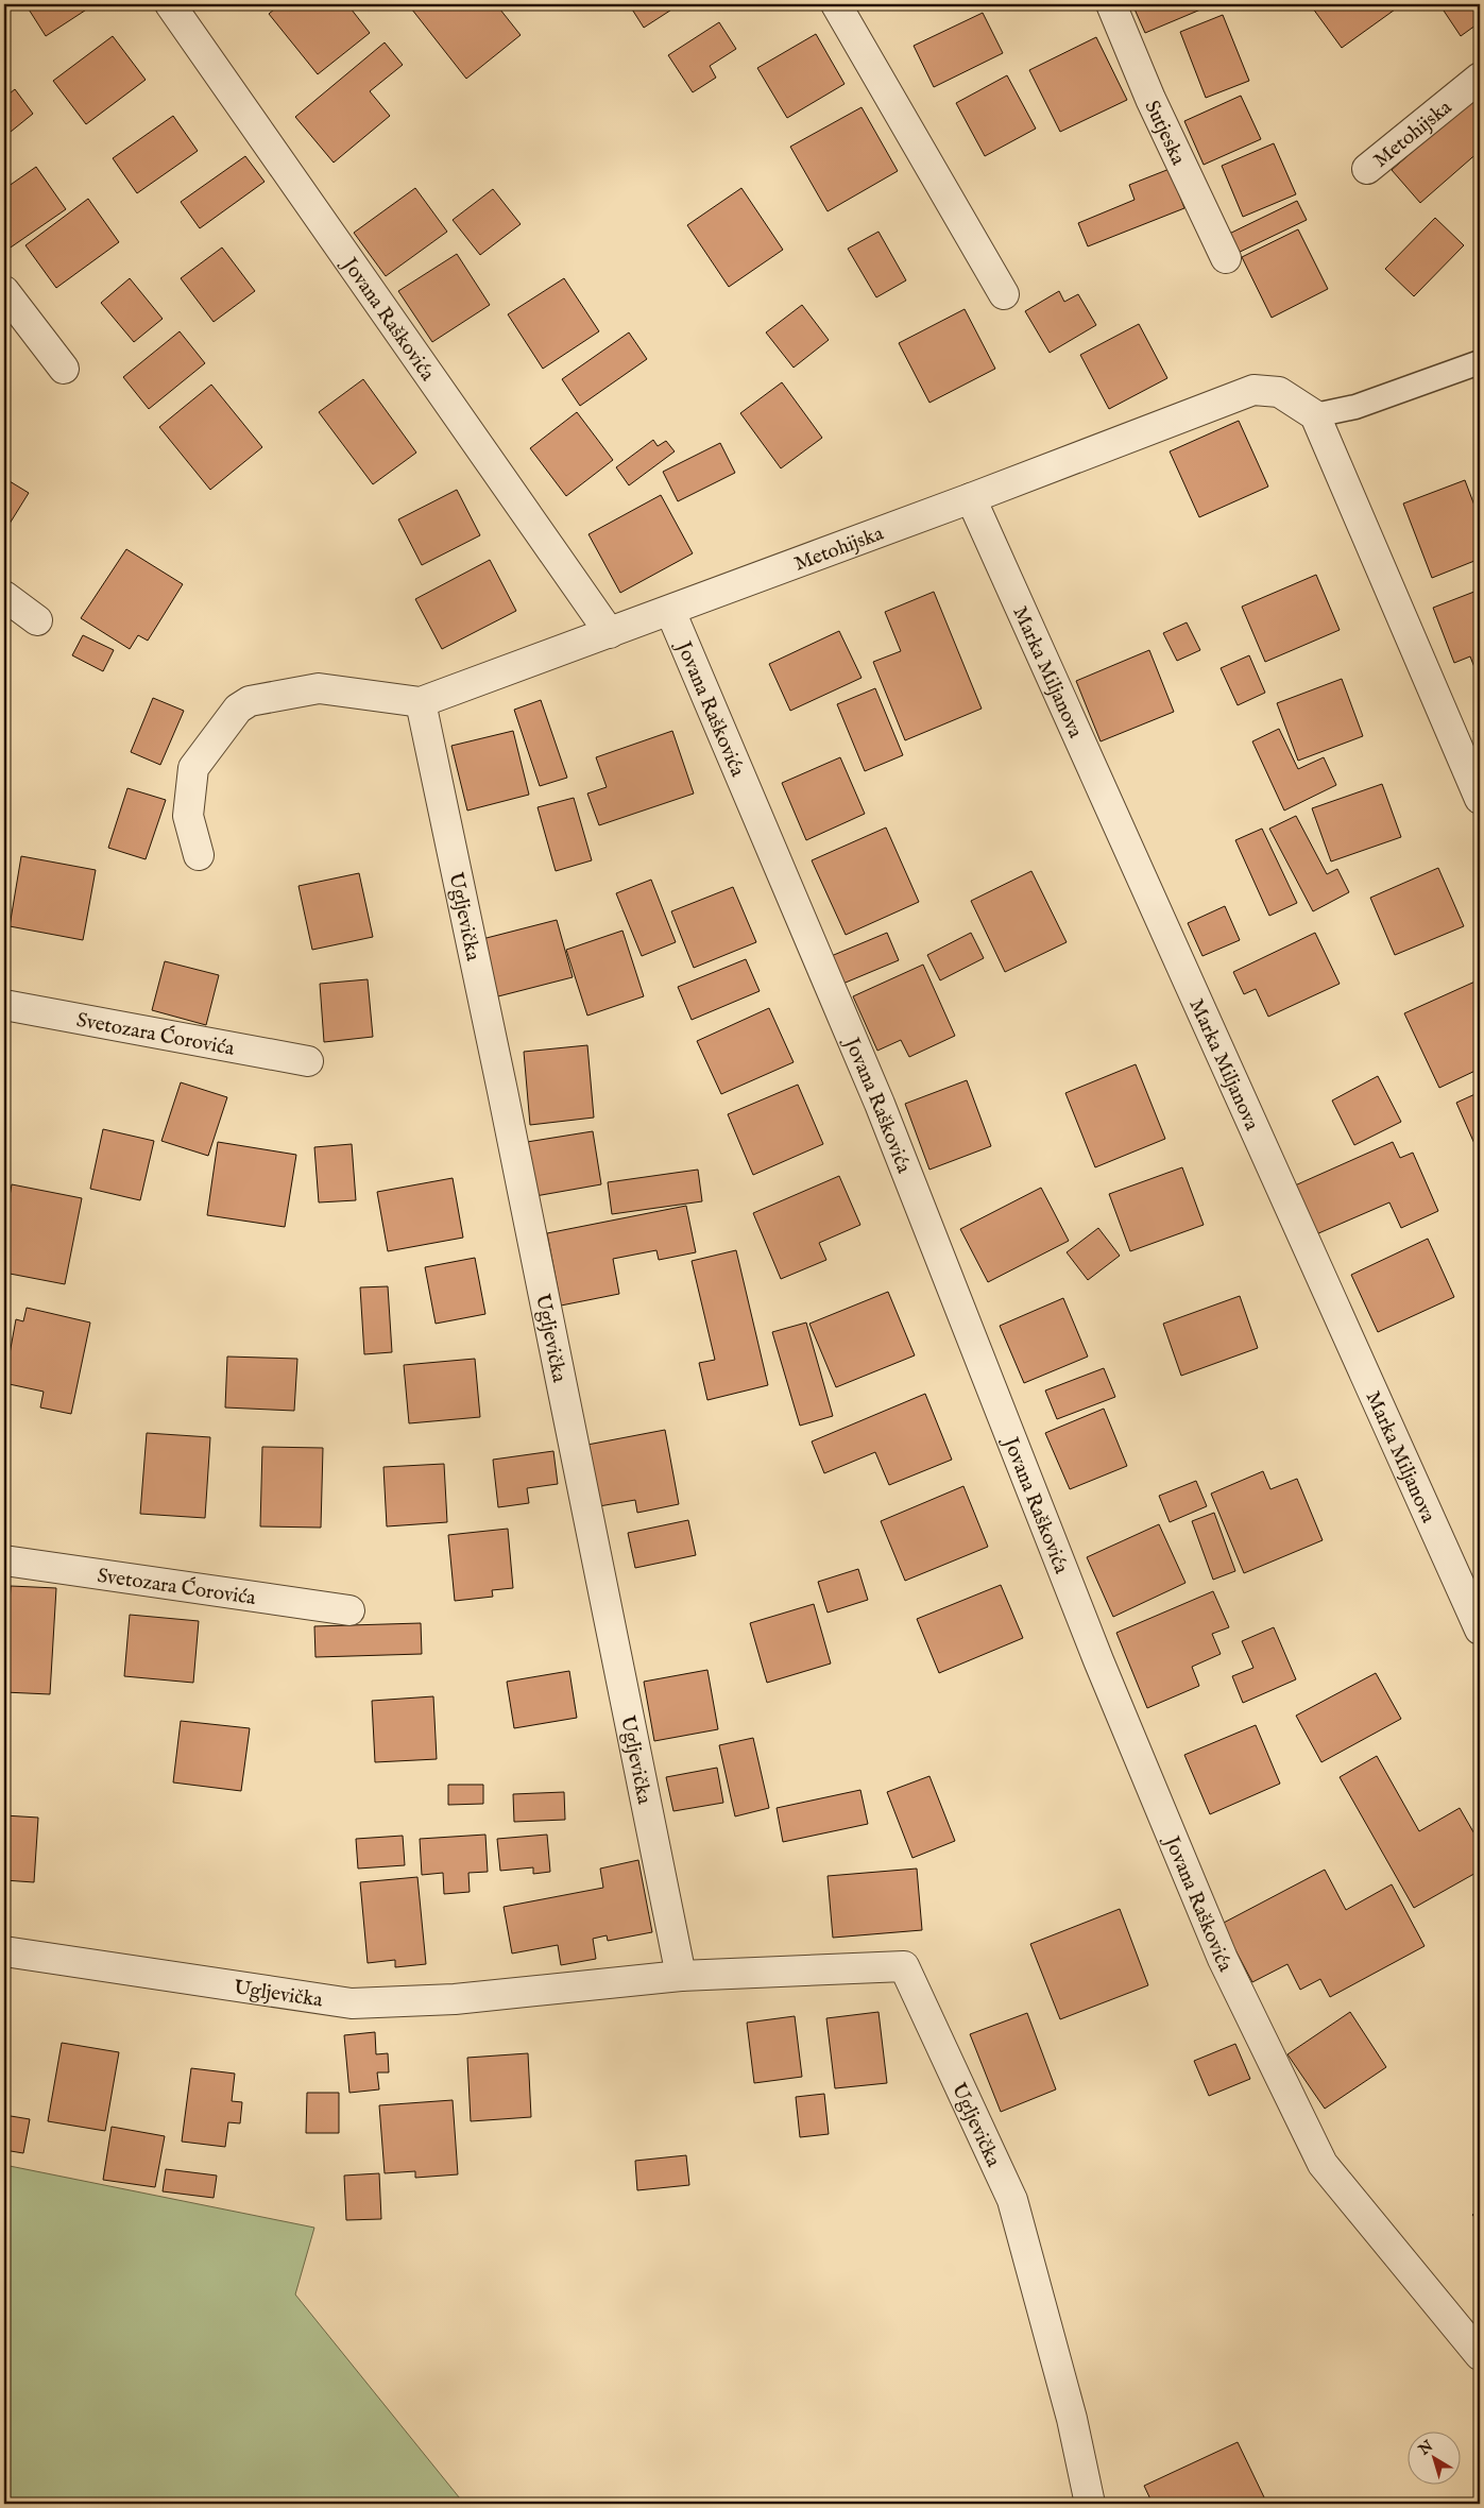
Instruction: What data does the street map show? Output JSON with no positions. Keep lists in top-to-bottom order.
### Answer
{
  "streets": {
    "street": [
      "Sutjeska",
      "Metohijska",
      "Jovana Raškovića",
      "Marka Miljanova",
      "Ugljevička",
      "Svetozara Ćorovića"
    ]
  },
  "crossings": [
    ["Metohijska", "Jovana Raškovića"],
    ["Metohijska", "Marka Miljanova"],
    ["Metohijska", "Ugljevička"]
  ],
  "north": "top left"
}
